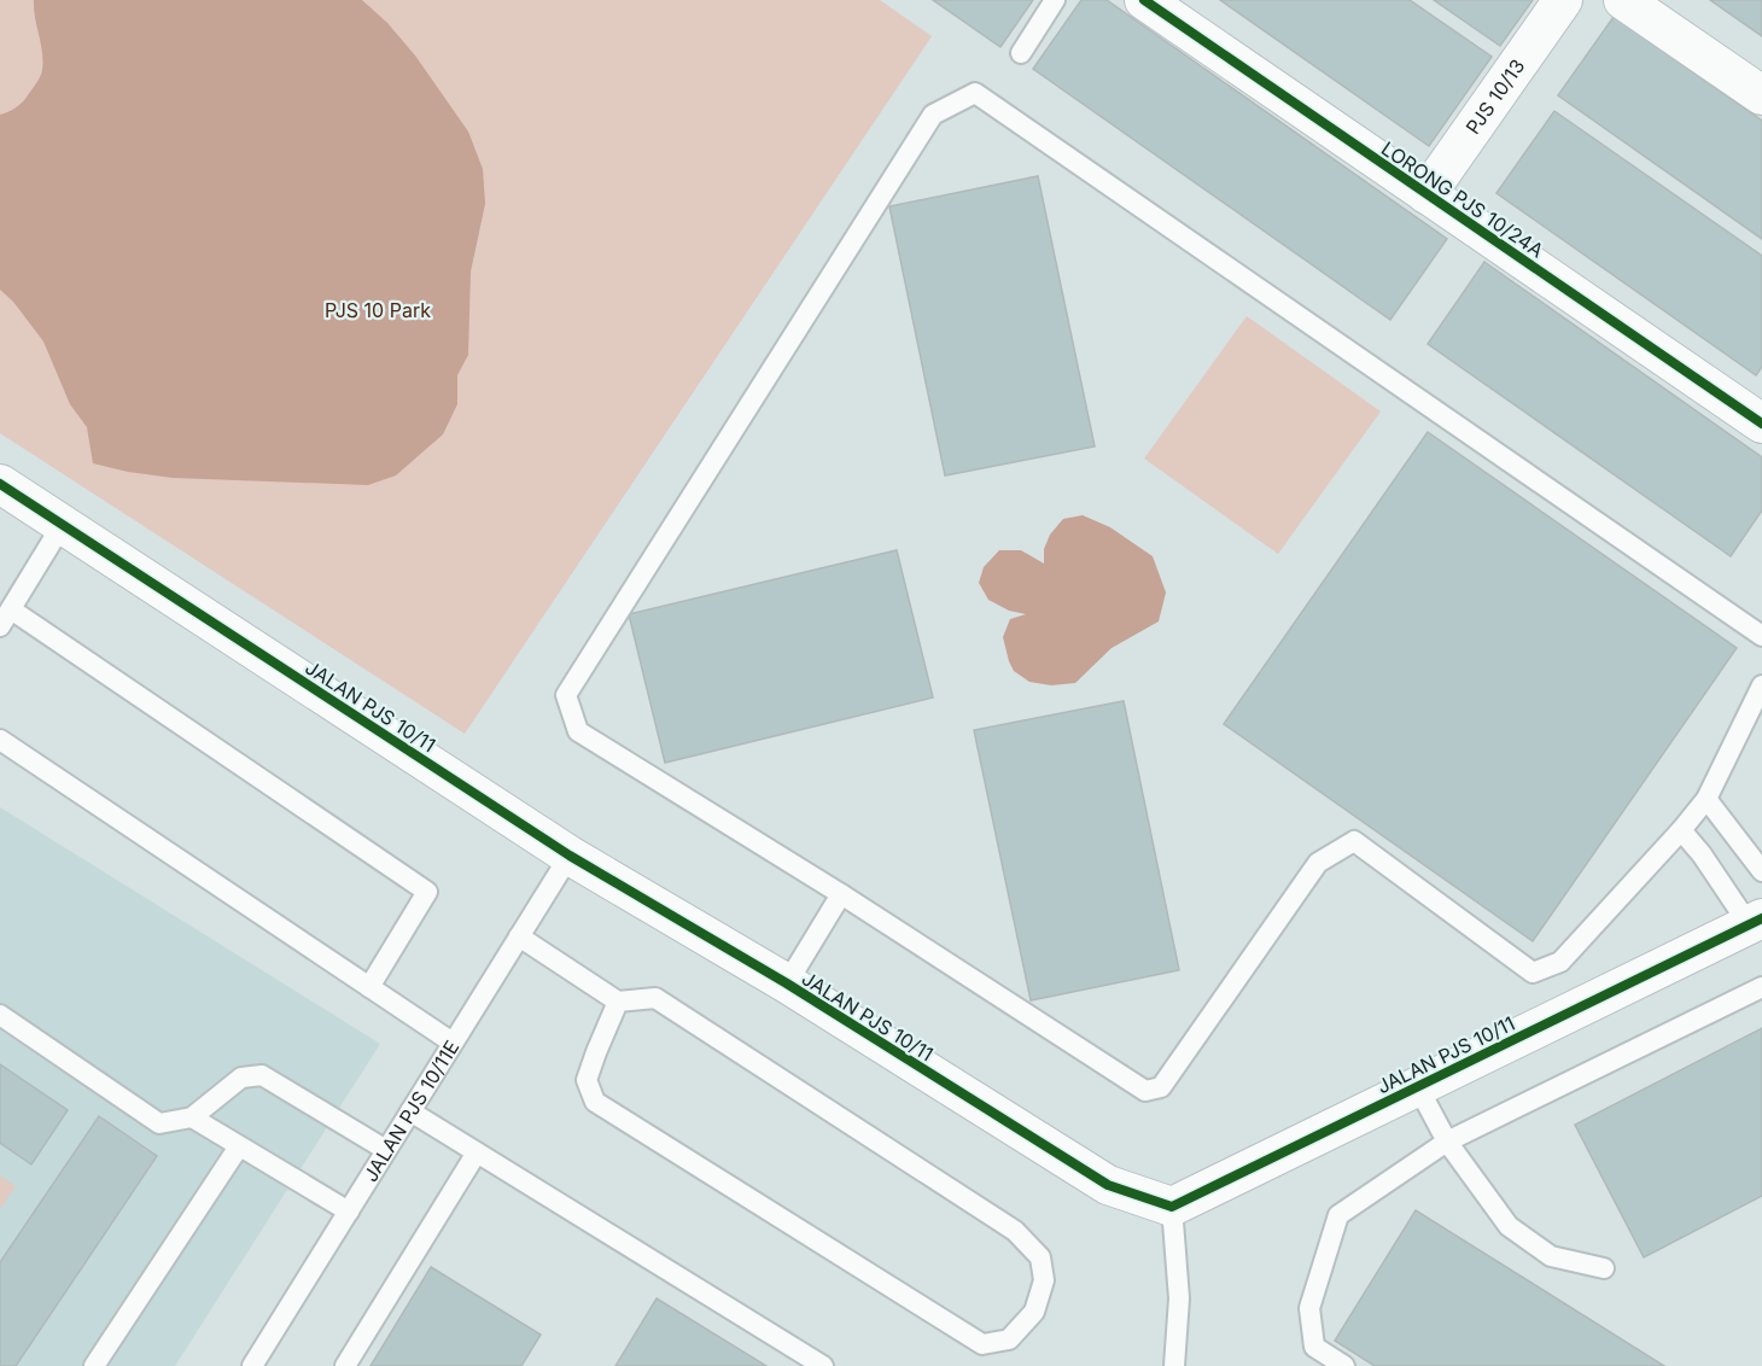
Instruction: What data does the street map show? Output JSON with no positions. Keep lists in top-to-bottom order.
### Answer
{
  "streets": {
    "street": ["PJS 10/13", "LORONG PJS 10/24A", "JALAN PJS 10/11"],
    "lane": ["JALAN PJS 10/11E"]
  },
  "crossings": [
    ["PJS 10/13", "LORONG PJS 10/24A"],
    ["JALAN PJS 10/11", "JALAN PJS 10/11E"]
  ],
  "parks": ["PJS 10 Park"]
}
